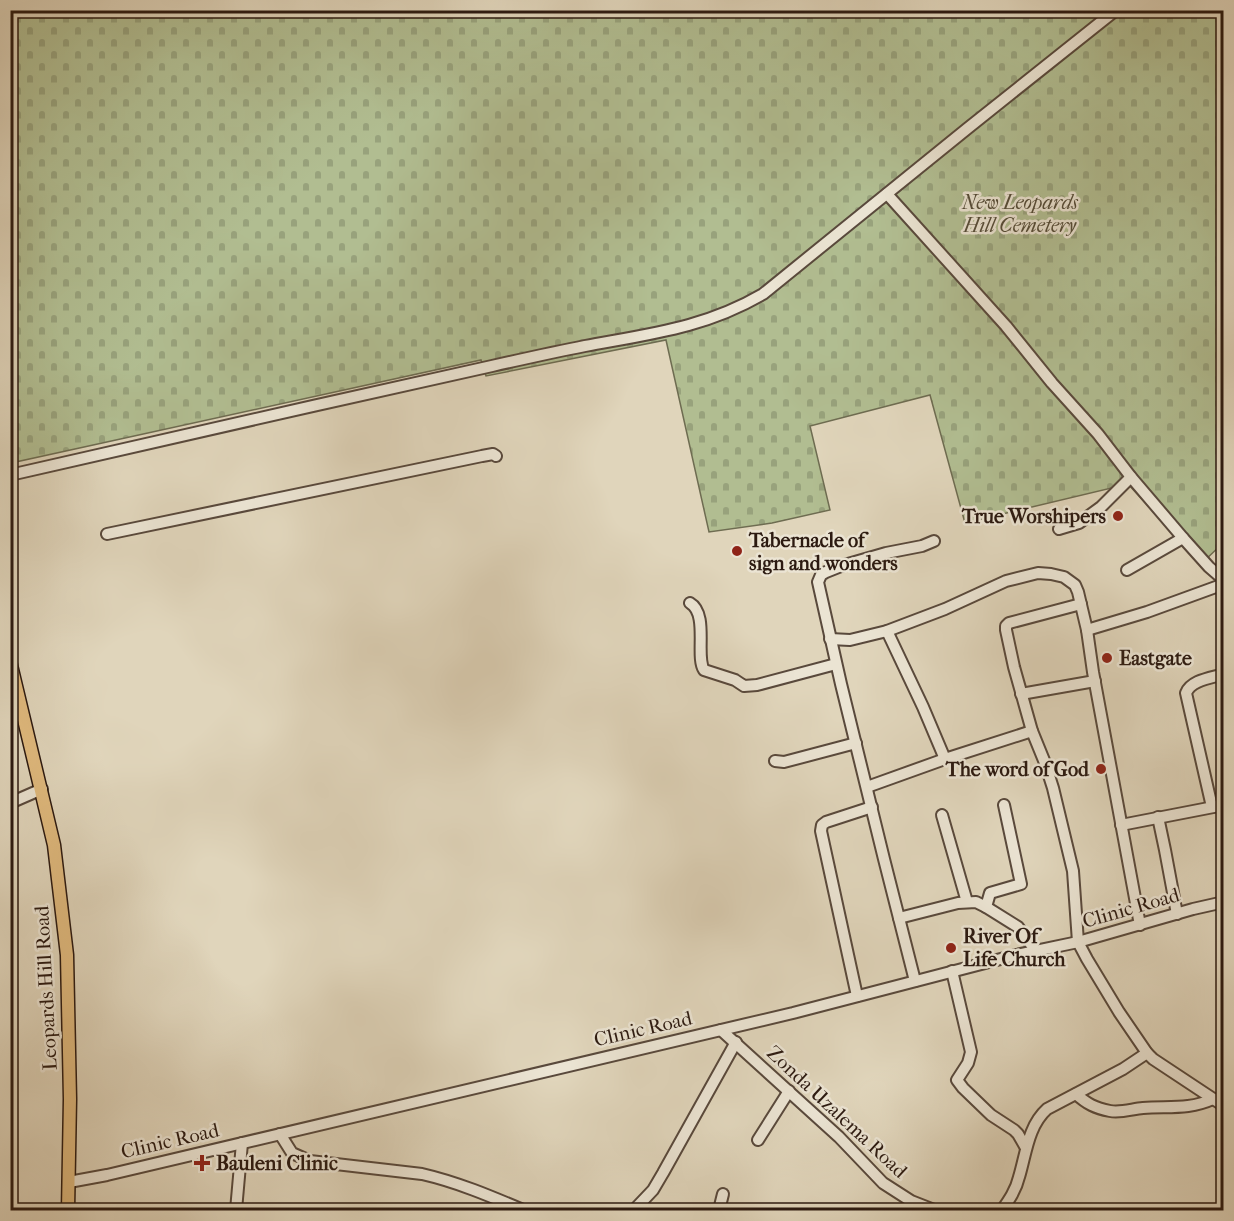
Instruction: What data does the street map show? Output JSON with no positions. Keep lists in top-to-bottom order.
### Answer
{
  "streets": {
    "main road": ["Leopards Hill Road"],
    "street": ["Clinic Road", "Zonda Uzalema Road"]
  },
  "crossings": [
    ["Clinic Road", "Leopards Hill Road"],
    ["Clinic Road", "Zonda Uzalema Road"]
  ],
  "parks": ["New Leopards Hill Cemetery"],
  "places": {
    "other": [
      "True Worshipers",
      "Tabernacle of sign and wonders",
      "Eastgate",
      "The word of God",
      "River Of Life Church"
    ],
    "health": ["Bauleni Clinic"]
  }
}
